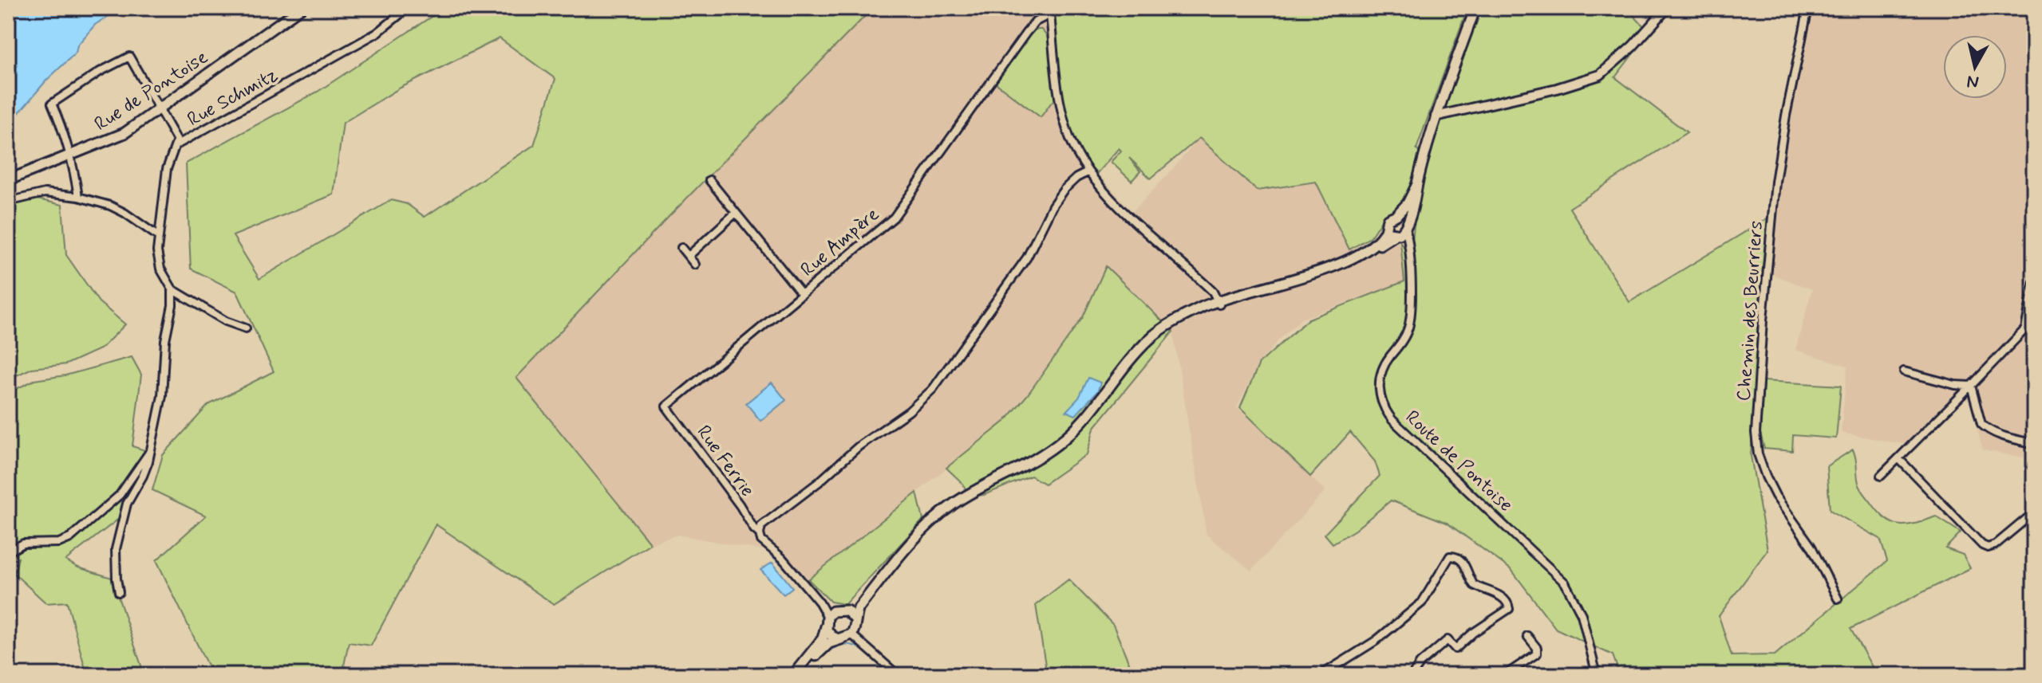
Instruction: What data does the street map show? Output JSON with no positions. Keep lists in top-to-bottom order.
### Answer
{
  "streets": {
    "main road": ["Rue de Pontoise"],
    "street": [
      "Rue Schmitz",
      "Rue Ampère",
      "Chemin des Beurriers",
      "Rue Ferrie",
      "Route de Pontoise"
    ]
  },
  "crossings": [
    ["Rue Ampère", "Rue Ferrie"]
  ],
  "north": "bottom"
}
